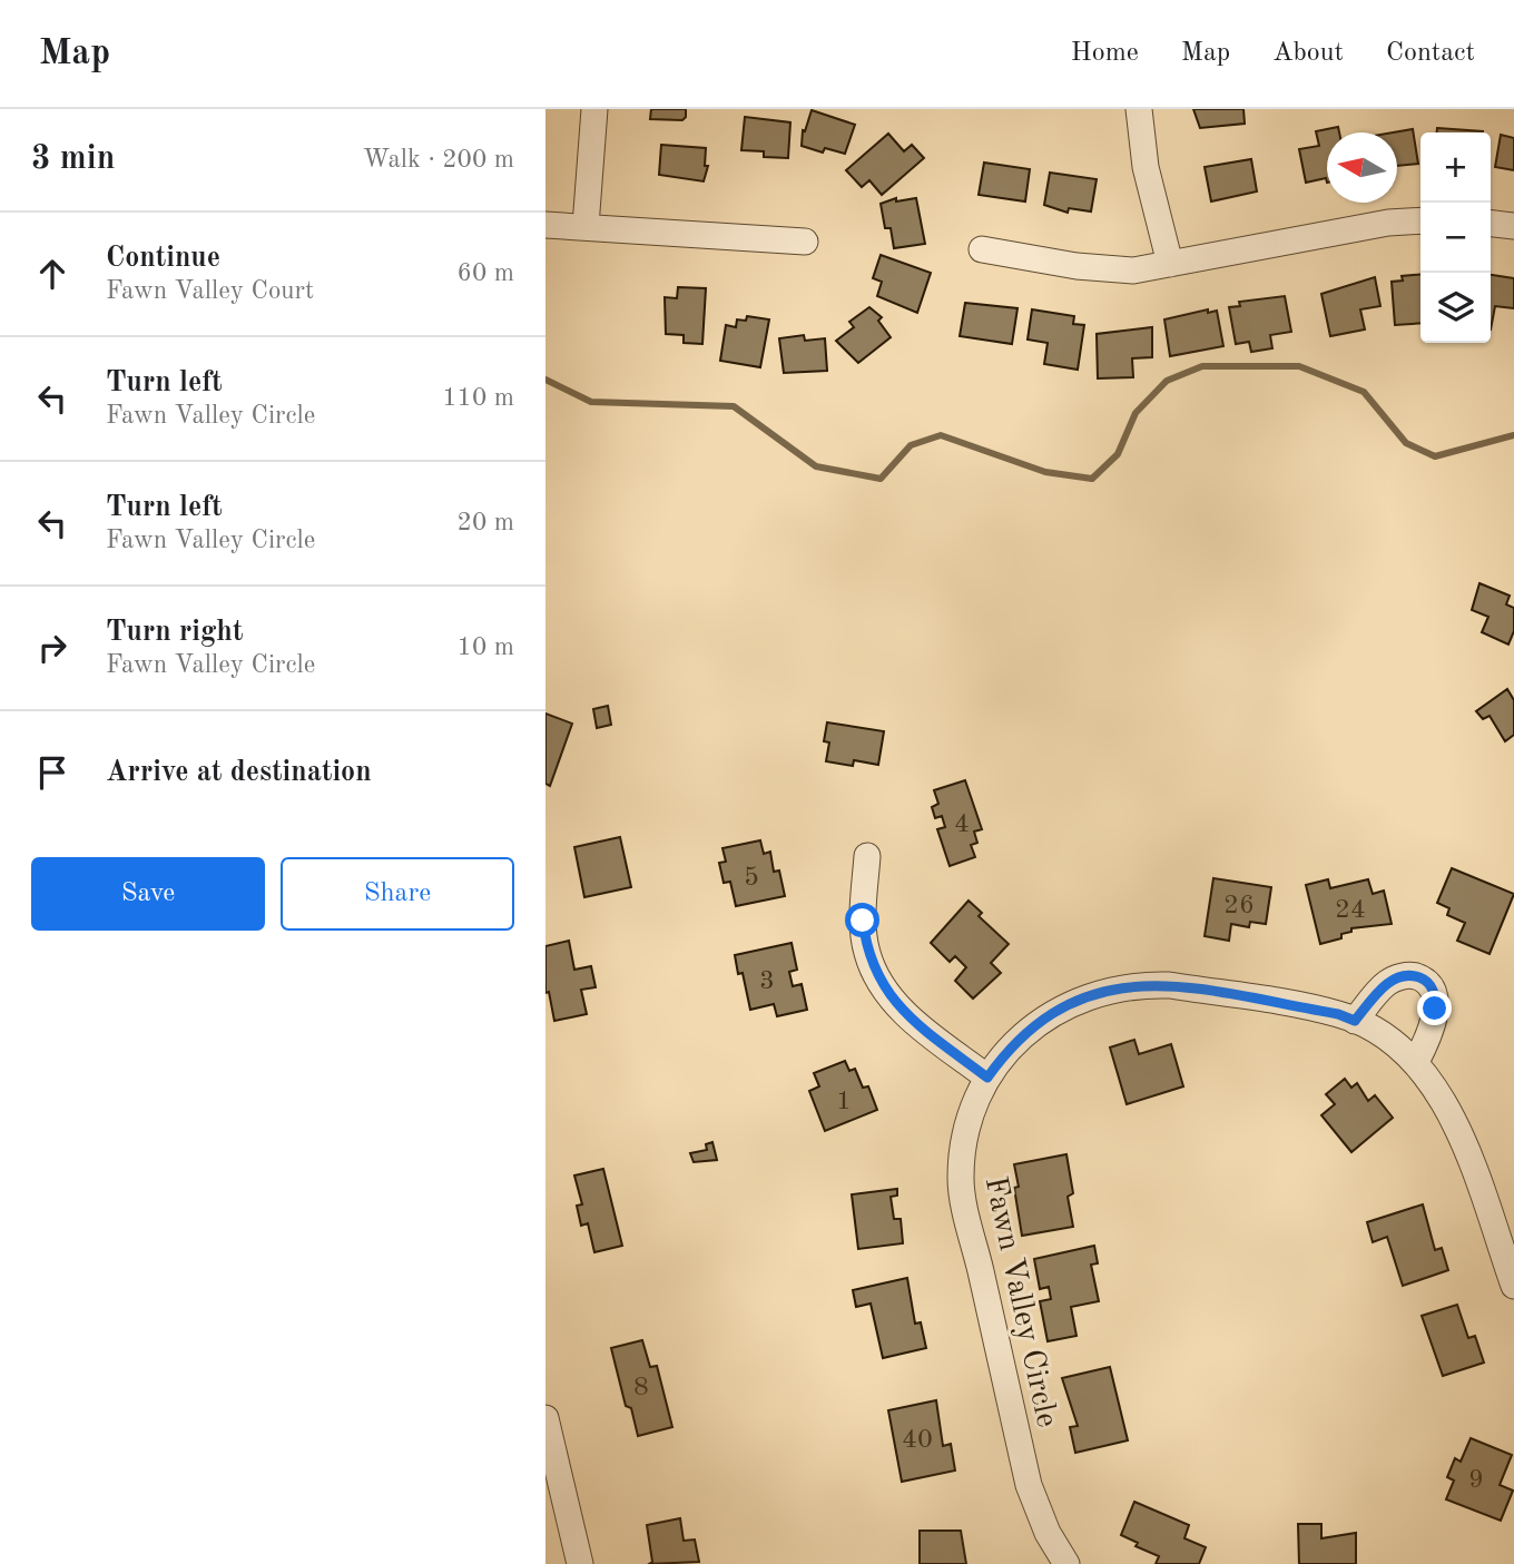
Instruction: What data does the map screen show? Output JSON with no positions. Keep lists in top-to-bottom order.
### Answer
{
  "streets": {
    "street": ["Fawn Valley Circle"]
  },
  "house_numbers": [
    "4",
    "5",
    "26",
    "24",
    "3",
    "1",
    "8",
    "40",
    "9"
  ],
  "north": "left",
  "page": {
    "header": "Map",
    "nav": [
      "Home",
      "Map",
      "About",
      "Contact"
    ],
    "heading": ["3 min", "Walk · 200 m"],
    "map_buttons": ["+", "−"],
    "list": [
      ["Continue", "Fawn Valley Court", "60 m"],
      ["Turn left", "Fawn Valley Circle", "110 m"],
      ["Turn left", "Fawn Valley Circle", "20 m"],
      ["Turn right", "Fawn Valley Circle", "10 m"],
      "Arrive at destination"
    ],
    "buttons": ["Save", "Share"]
  }
}
